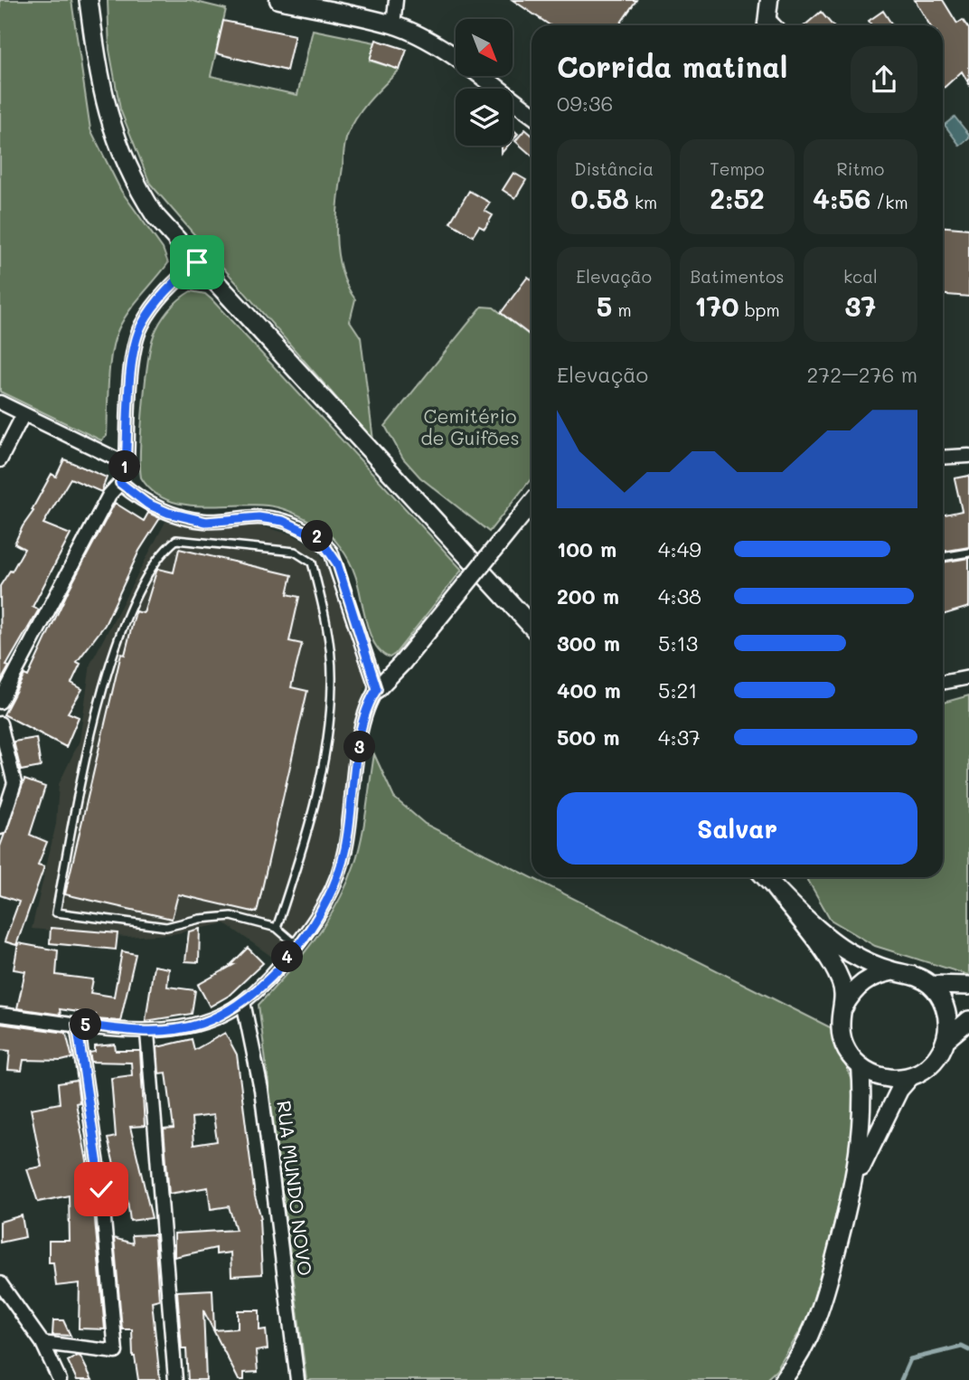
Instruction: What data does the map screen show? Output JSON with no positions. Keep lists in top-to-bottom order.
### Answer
{
  "streets": {
    "street": ["RUA MUNDO NOVO"]
  },
  "parks": ["Cemitério de Guifões"],
  "north": "bottom right",
  "page": {
    "heading": ["Corrida matinal", "09:36"],
    "stats": [
      ["Distância", "0.58 km"],
      ["Tempo", "2:52"],
      ["Ritmo", "4:56 /km"],
      ["Elevação", "5 m"],
      ["Batimentos", "170 bpm"],
      ["kcal", "37"]
    ],
    "chart": ["Elevação", "272–276 m"],
    "pins": [
      "1",
      "2",
      "3",
      "4",
      "5"
    ],
    "list": [
      {
        "name": "100 m",
        "note": "4:49"
      },
      {
        "name": "200 m",
        "note": "4:38"
      },
      {
        "name": "300 m",
        "note": "5:13"
      },
      {
        "name": "400 m",
        "note": "5:21"
      },
      {
        "name": "500 m",
        "note": "4:37"
      }
    ],
    "buttons": "Salvar"
  }
}
